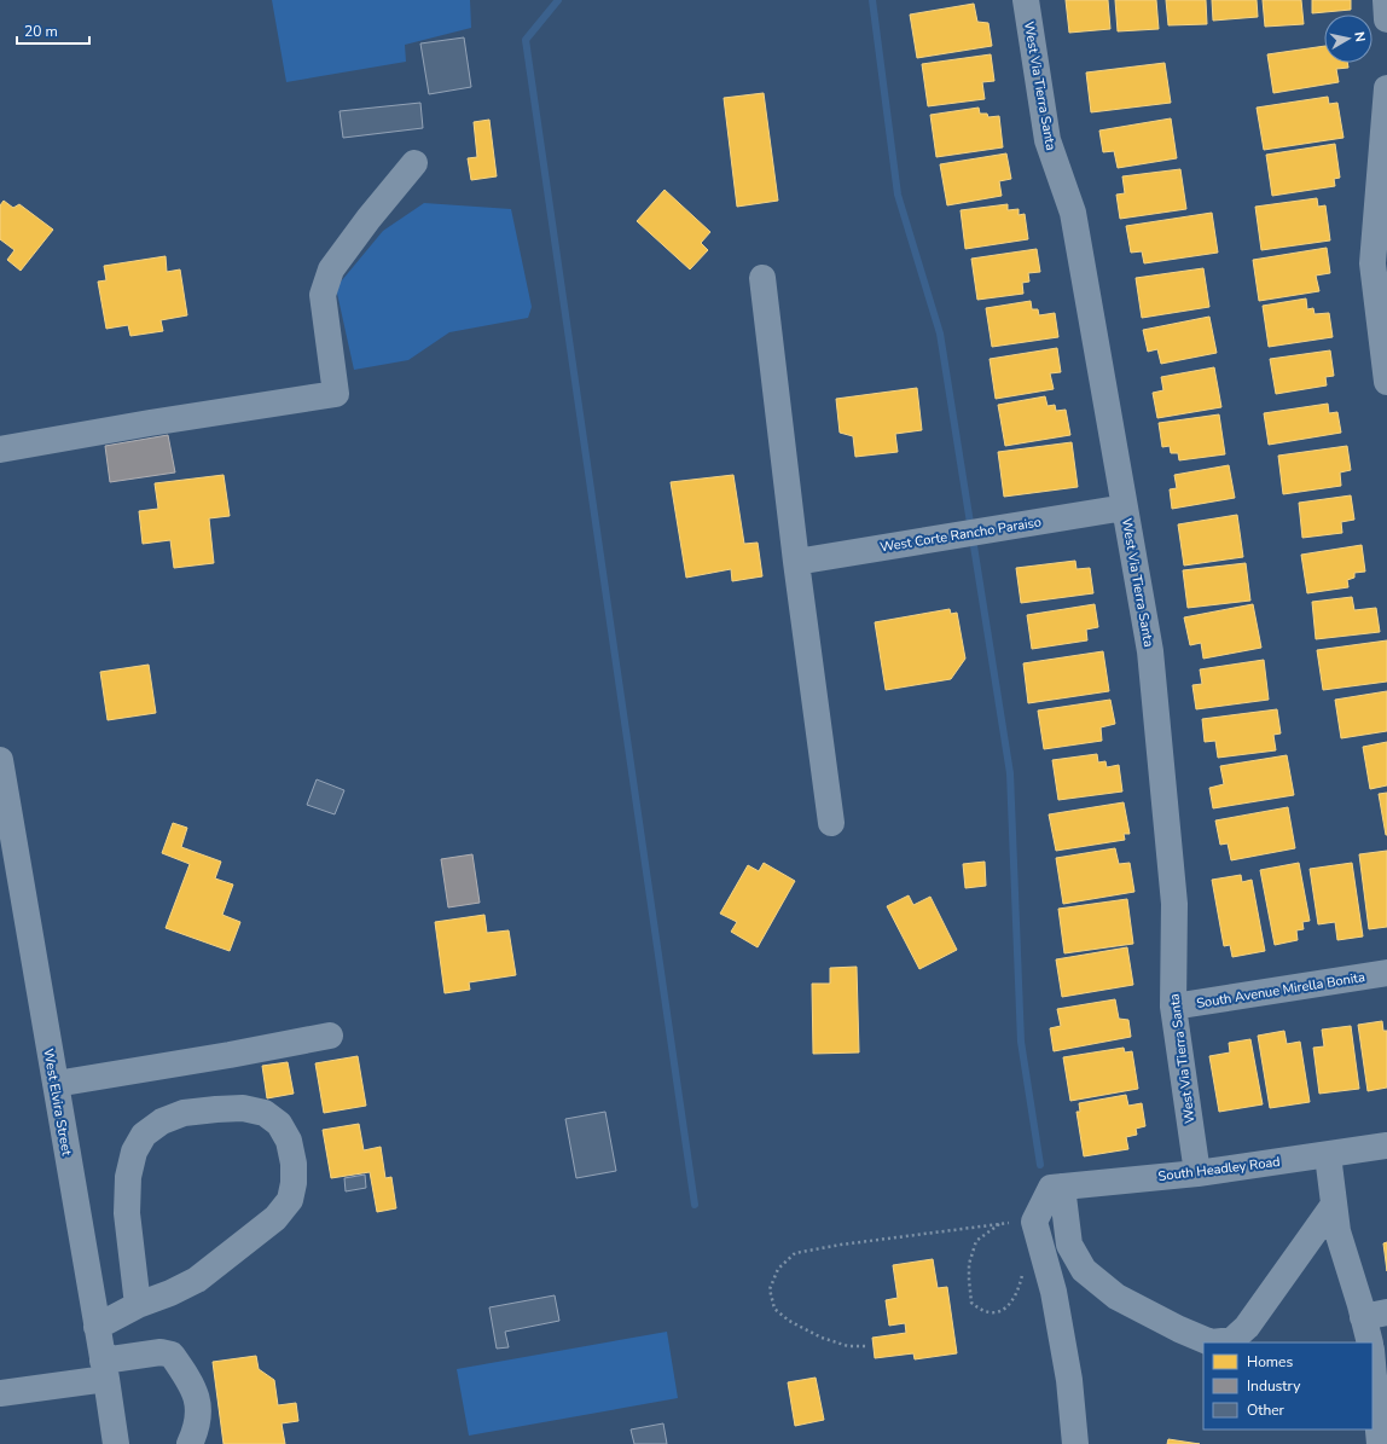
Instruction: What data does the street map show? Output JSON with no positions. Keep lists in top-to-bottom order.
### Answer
{
  "streets": {
    "street": [
      "West Via Tierra Santa",
      "West Corte Rancho Paraiso",
      "South Avenue Mirella Bonita",
      "West Elvira Street",
      "South Headley Road"
    ]
  },
  "crossings": [
    ["West Via Tierra Santa", "West Corte Rancho Paraiso"],
    ["West Via Tierra Santa", "South Avenue Mirella Bonita"],
    ["West Via Tierra Santa", "South Headley Road"]
  ],
  "legend": ["Homes", "Industry", "Other"],
  "scale_bar": "20 m",
  "north": "right"
}
